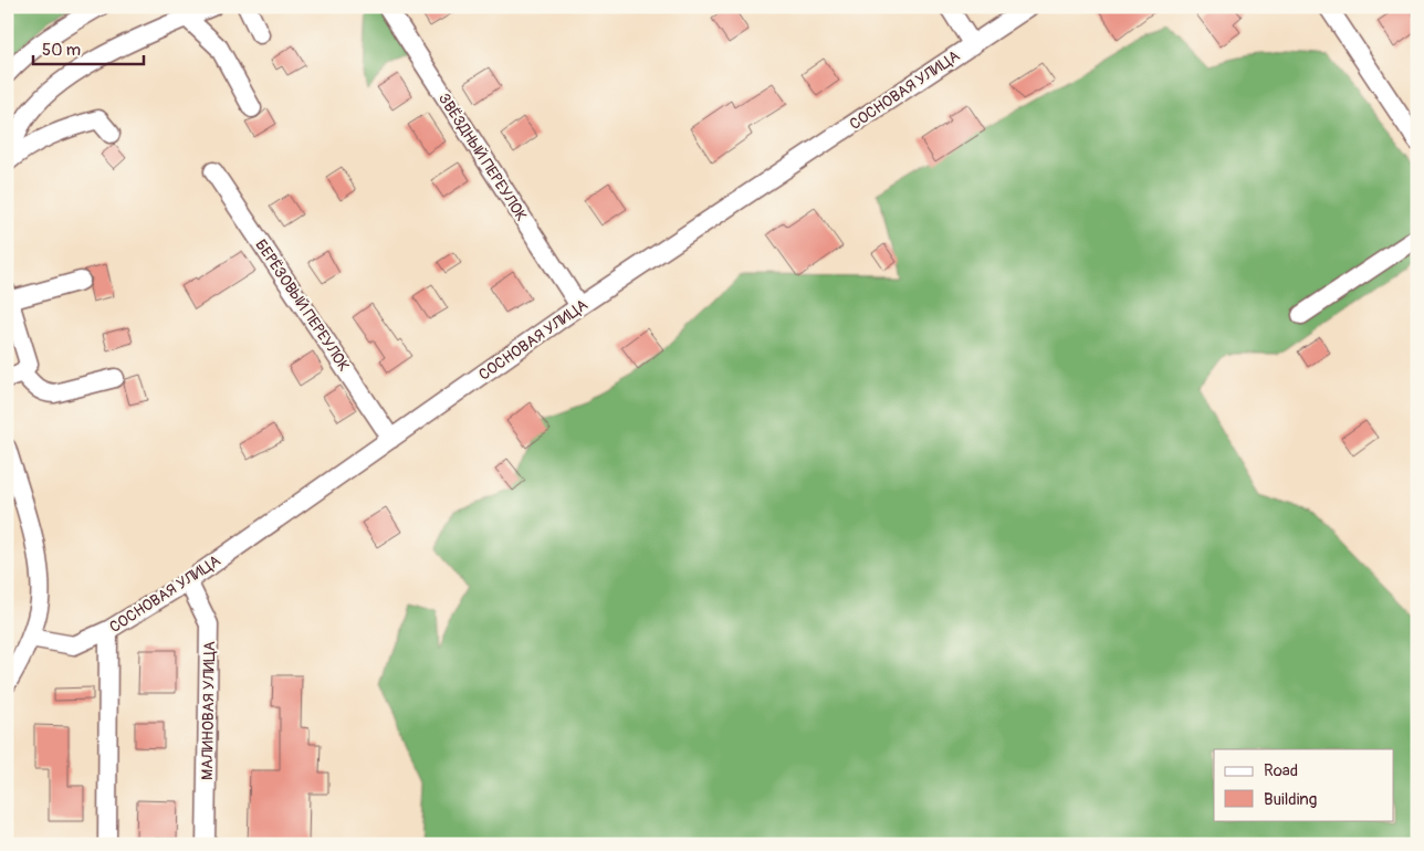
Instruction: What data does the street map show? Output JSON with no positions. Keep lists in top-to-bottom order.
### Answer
{
  "streets": {
    "street": [
      "СОСНОВАЯ УЛИЦА",
      "ЗВЁЗДНЫЙ ПЕРЕУЛОК",
      "БЕРЁЗОВЫЙ ПЕРЕУЛОК",
      "МАЛИНОВАЯ УЛИЦА"
    ]
  },
  "crossings": [
    ["СОСНОВАЯ УЛИЦА", "ЗВЁЗДНЫЙ ПЕРЕУЛОК"],
    ["СОСНОВАЯ УЛИЦА", "БЕРЁЗОВЫЙ ПЕРЕУЛОК"],
    ["СОСНОВАЯ УЛИЦА", "МАЛИНОВАЯ УЛИЦА"]
  ],
  "legend": ["Road", "Building"],
  "scale_bar": "50 m"
}
